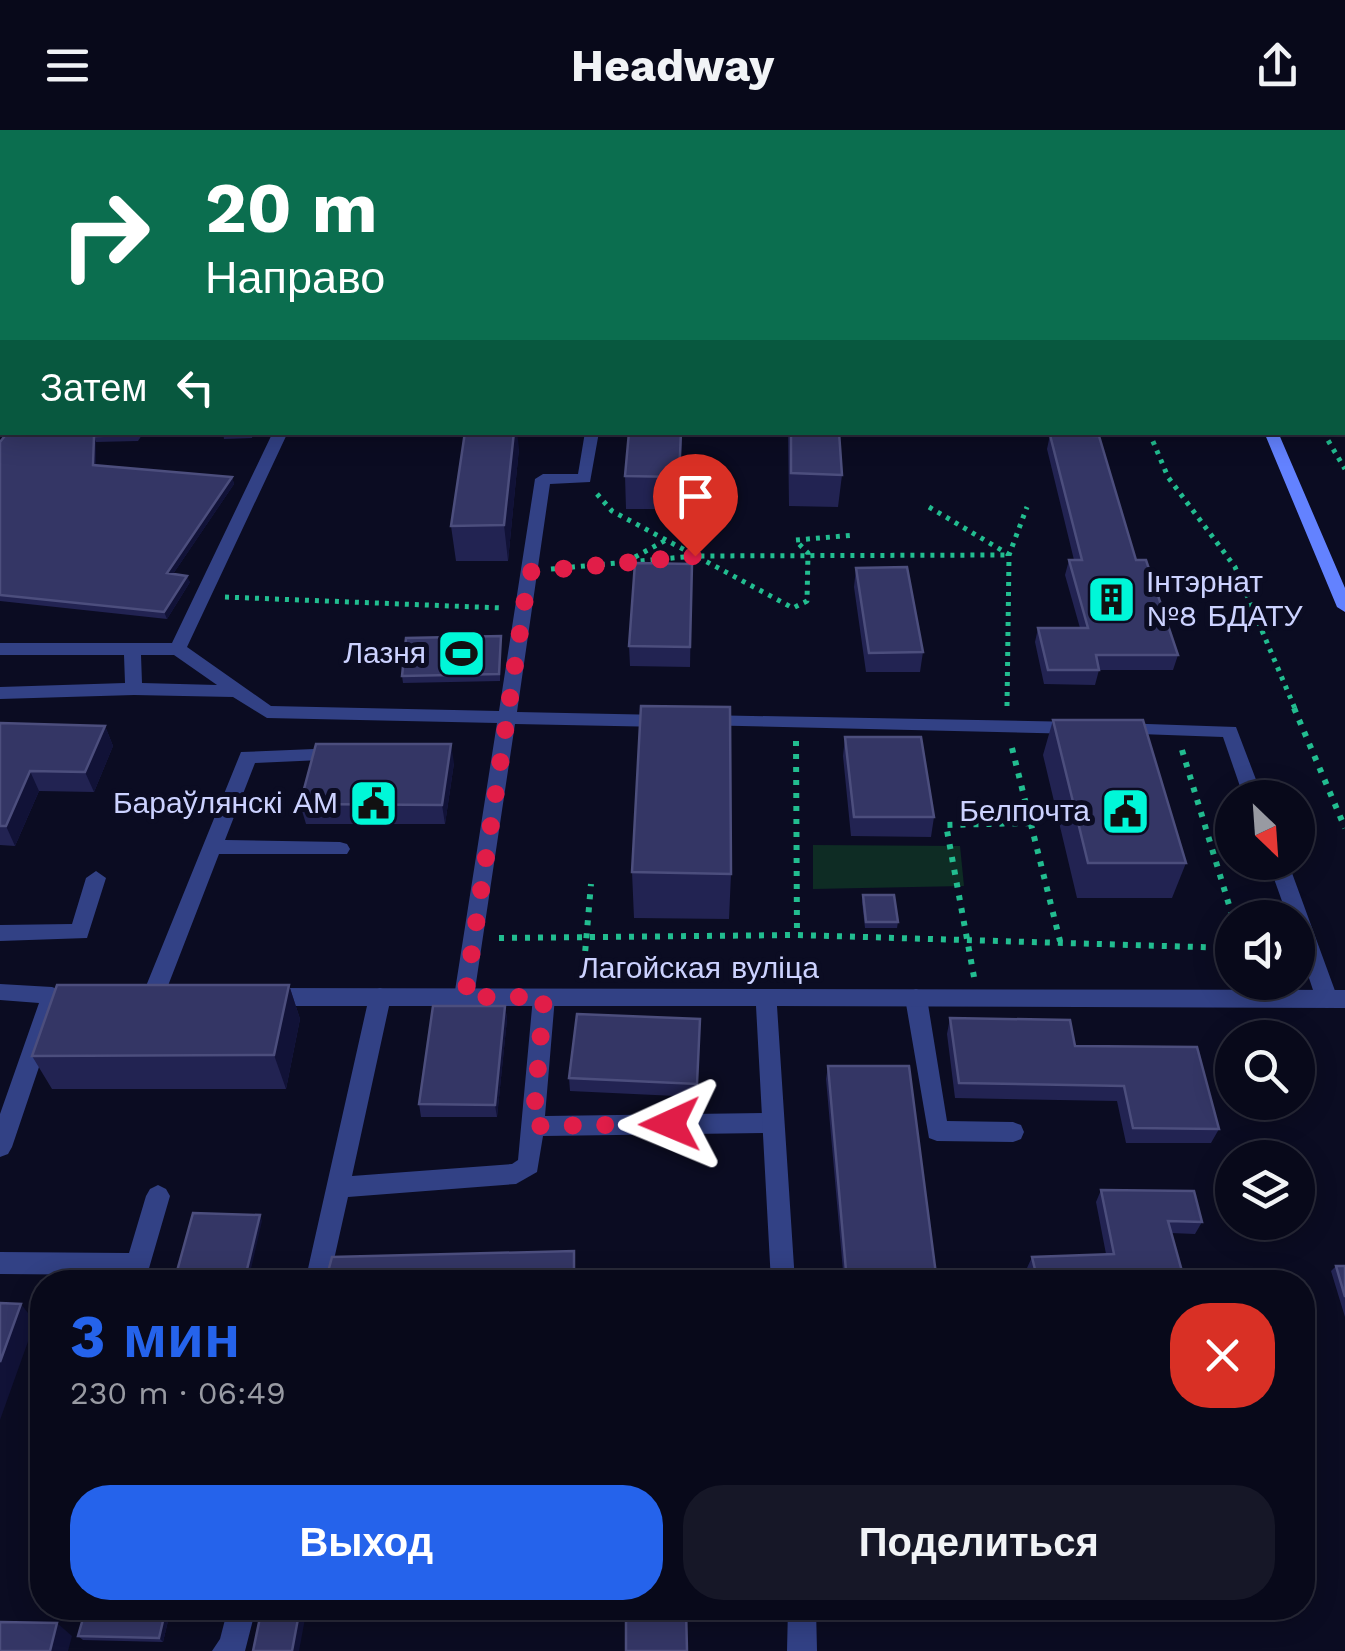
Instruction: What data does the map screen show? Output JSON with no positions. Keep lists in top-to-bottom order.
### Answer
{
  "streets": {
    "street": ["Лагойская вуліца"]
  },
  "places": {
    "building": ["Інтэрнат №8 БДАТУ"],
    "sports": ["Лазня"],
    "public building": ["Бараўлянскі АМ", "Белпочта"]
  },
  "north": "bottom right",
  "page": {
    "header": "Headway",
    "turn": ["20 m", "Направо"],
    "then": "Затем",
    "heading": ["3 мин", "230 m · 06:49"],
    "buttons": ["Выход", "Поделиться"]
  }
}
